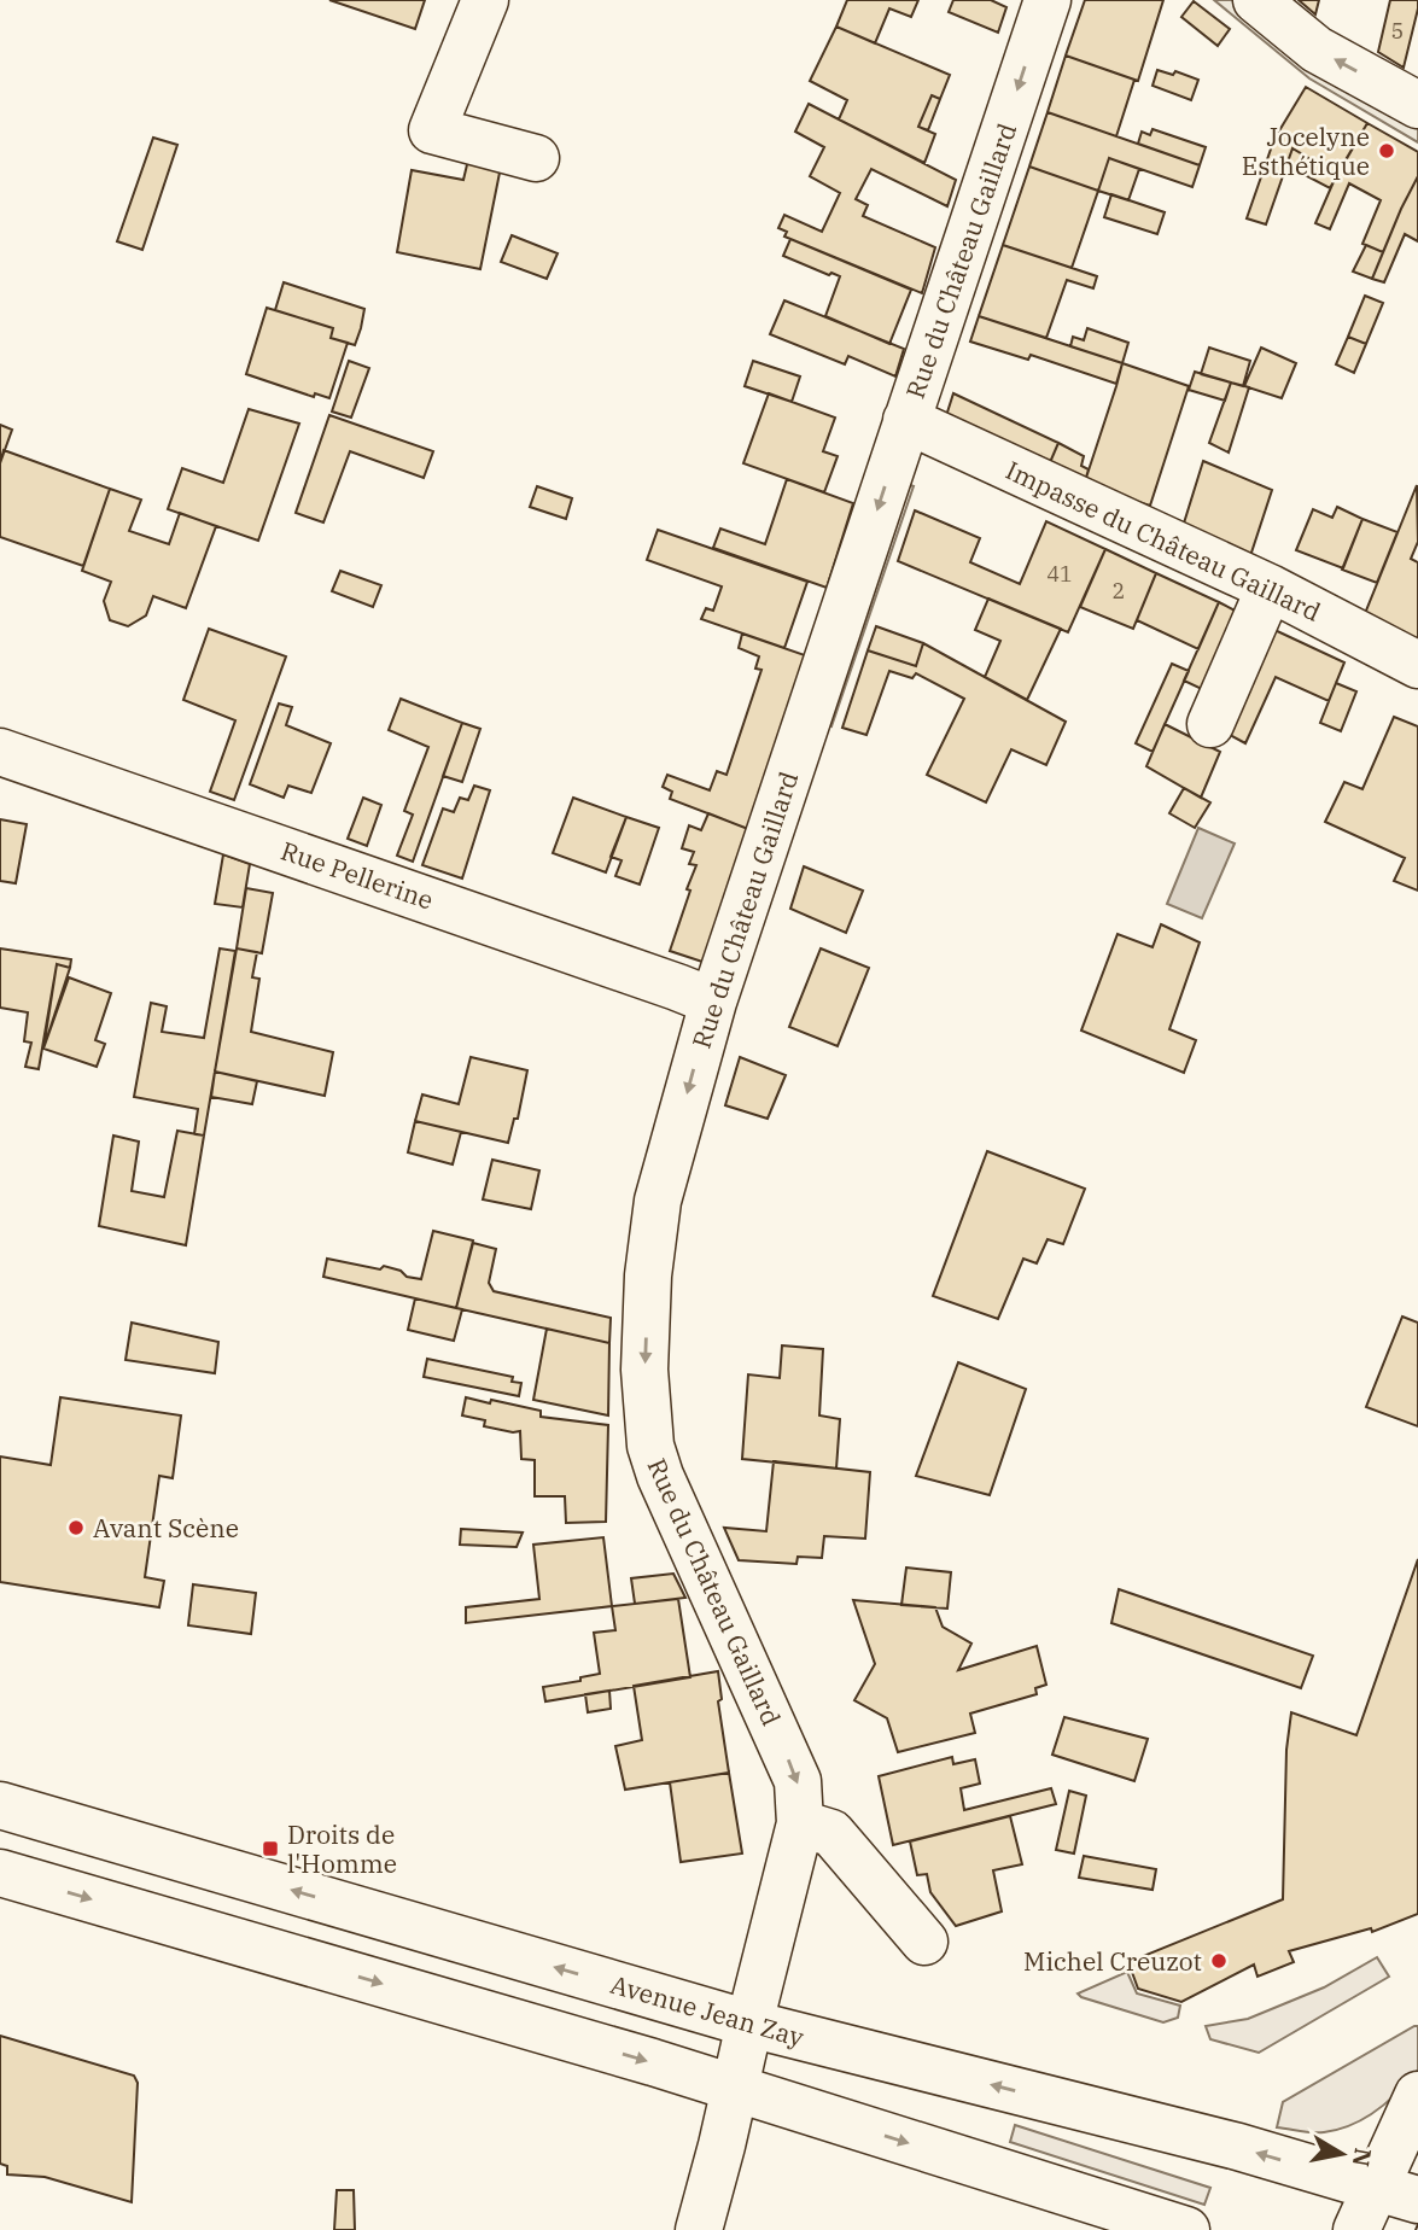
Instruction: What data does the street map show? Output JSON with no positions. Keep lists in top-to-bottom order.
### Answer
{
  "streets": {
    "street": [
      "Rue du Château Gaillard",
      "Impasse du Château Gaillard",
      "Rue Pellerine",
      "Avenue Jean Zay"
    ]
  },
  "crossings": [
    ["Rue du Château Gaillard", "Impasse du Château Gaillard"],
    ["Rue du Château Gaillard", "Rue Pellerine"],
    ["Rue du Château Gaillard", "Avenue Jean Zay"]
  ],
  "one_way": ["Rue du Château Gaillard"],
  "places": {
    "other": ["Jocelyne Esthétique", "Avant Scène", "Michel Creuzot"],
    "transit": ["Droits de l'Homme"]
  },
  "house_numbers": ["5", "41", "2"],
  "north": "right"
}
